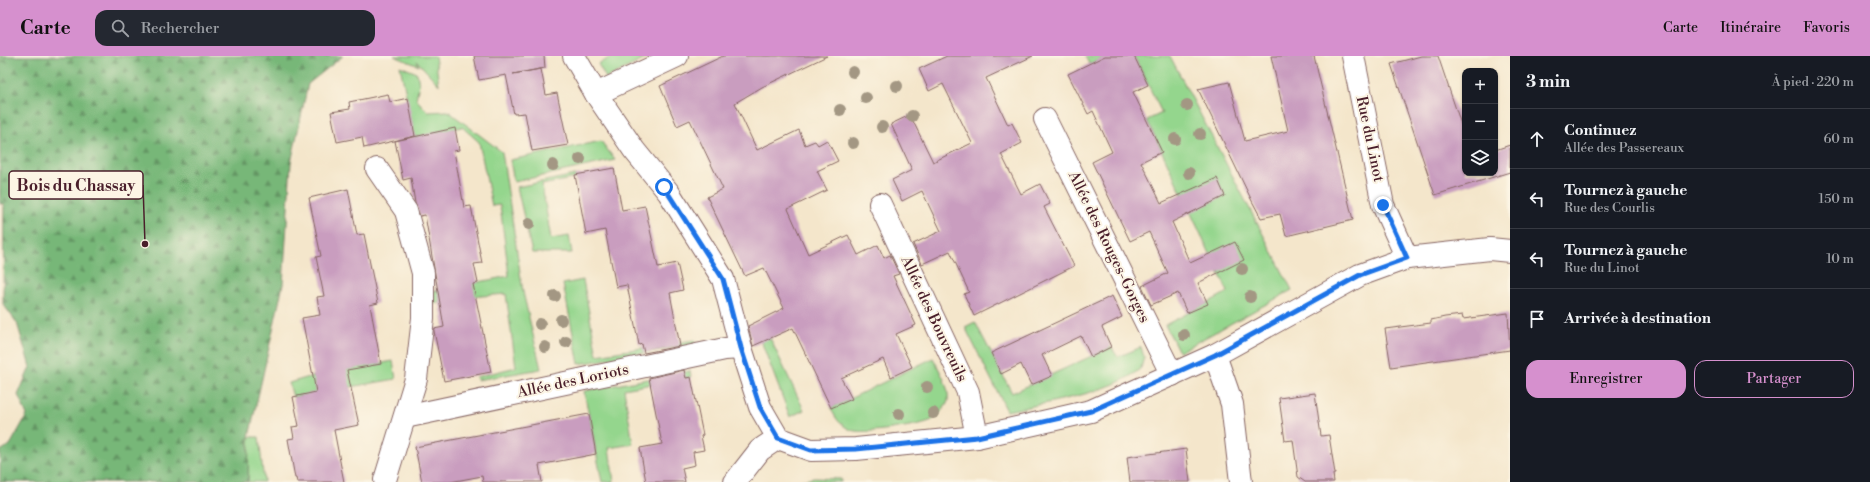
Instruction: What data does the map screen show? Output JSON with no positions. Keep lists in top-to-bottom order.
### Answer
{
  "streets": {
    "street": [
      "Rue du Linot",
      "Allée des Rouges-Gorges",
      "Allée des Bouvreuils",
      "Allée des Loriots"
    ]
  },
  "places": ["Bois du Chassay"],
  "page": {
    "header": "Carte",
    "search": "Rechercher",
    "nav": ["Carte", "Itinéraire", "Favoris"],
    "heading": ["3 min", "À pied · 220 m"],
    "map_buttons": ["+", "−"],
    "list": [
      ["Continuez", "Allée des Passereaux", "60 m"],
      ["Tournez à gauche", "Rue des Courlis", "150 m"],
      ["Tournez à gauche", "Rue du Linot", "10 m"],
      "Arrivée à destination"
    ],
    "buttons": ["Enregistrer", "Partager"]
  }
}
